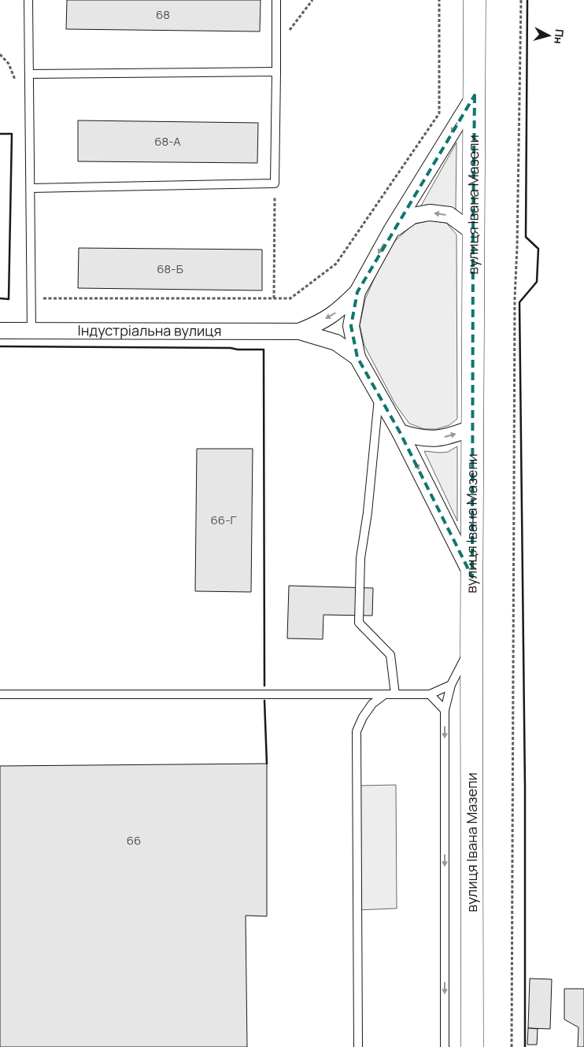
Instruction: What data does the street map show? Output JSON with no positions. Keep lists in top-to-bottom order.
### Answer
{
  "streets": {
    "main road": ["вулиця Івана Мазепи"],
    "street": ["Індустріальна вулиця"]
  },
  "house_numbers": [
    "68",
    "68-А",
    "68-Б",
    "66-Г",
    "66"
  ],
  "north": "right"
}
